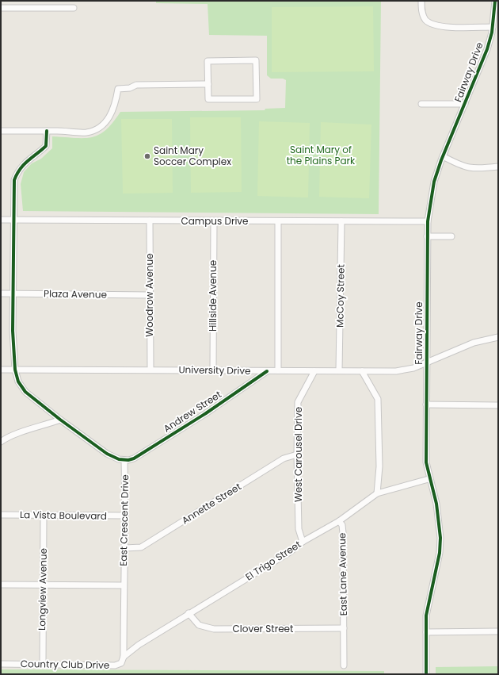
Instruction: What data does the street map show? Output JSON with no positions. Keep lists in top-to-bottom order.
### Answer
{
  "streets": {
    "street": [
      "Fairway Drive",
      "Campus Drive",
      "Plaza Avenue",
      "Woodrow Avenue",
      "Hillside Avenue",
      "McCoy Street",
      "University Drive",
      "Andrew Street",
      "West Carousel Drive",
      "Annette Street",
      "La Vista Boulevard",
      "East Crescent Drive",
      "El Trigo Street",
      "East Lane Avenue",
      "Longview Avenue",
      "Clover Street",
      "Country Club Drive"
    ]
  },
  "crossings": [
    ["Fairway Drive", "Campus Drive"],
    ["Fairway Drive", "University Drive"],
    ["Fairway Drive", "El Trigo Street"],
    ["Campus Drive", "Woodrow Avenue"],
    ["Campus Drive", "Hillside Avenue"],
    ["Campus Drive", "McCoy Street"],
    ["Plaza Avenue", "Woodrow Avenue"],
    ["Woodrow Avenue", "University Drive"],
    ["Hillside Avenue", "University Drive"],
    ["McCoy Street", "University Drive"],
    ["University Drive", "Andrew Street"],
    ["University Drive", "West Carousel Drive"],
    ["Andrew Street", "East Crescent Drive"],
    ["West Carousel Drive", "Annette Street"],
    ["West Carousel Drive", "El Trigo Street"],
    ["Annette Street", "East Crescent Drive"],
    ["La Vista Boulevard", "East Crescent Drive"],
    ["La Vista Boulevard", "Longview Avenue"],
    ["East Crescent Drive", "El Trigo Street"],
    ["East Crescent Drive", "Country Club Drive"],
    ["El Trigo Street", "East Lane Avenue"],
    ["El Trigo Street", "Clover Street"],
    ["El Trigo Street", "Country Club Drive"],
    ["East Lane Avenue", "Clover Street"],
    ["Longview Avenue", "Country Club Drive"]
  ],
  "parks": ["Saint Mary of the Plains Park"],
  "places": ["Saint Mary Soccer Complex"]
}
